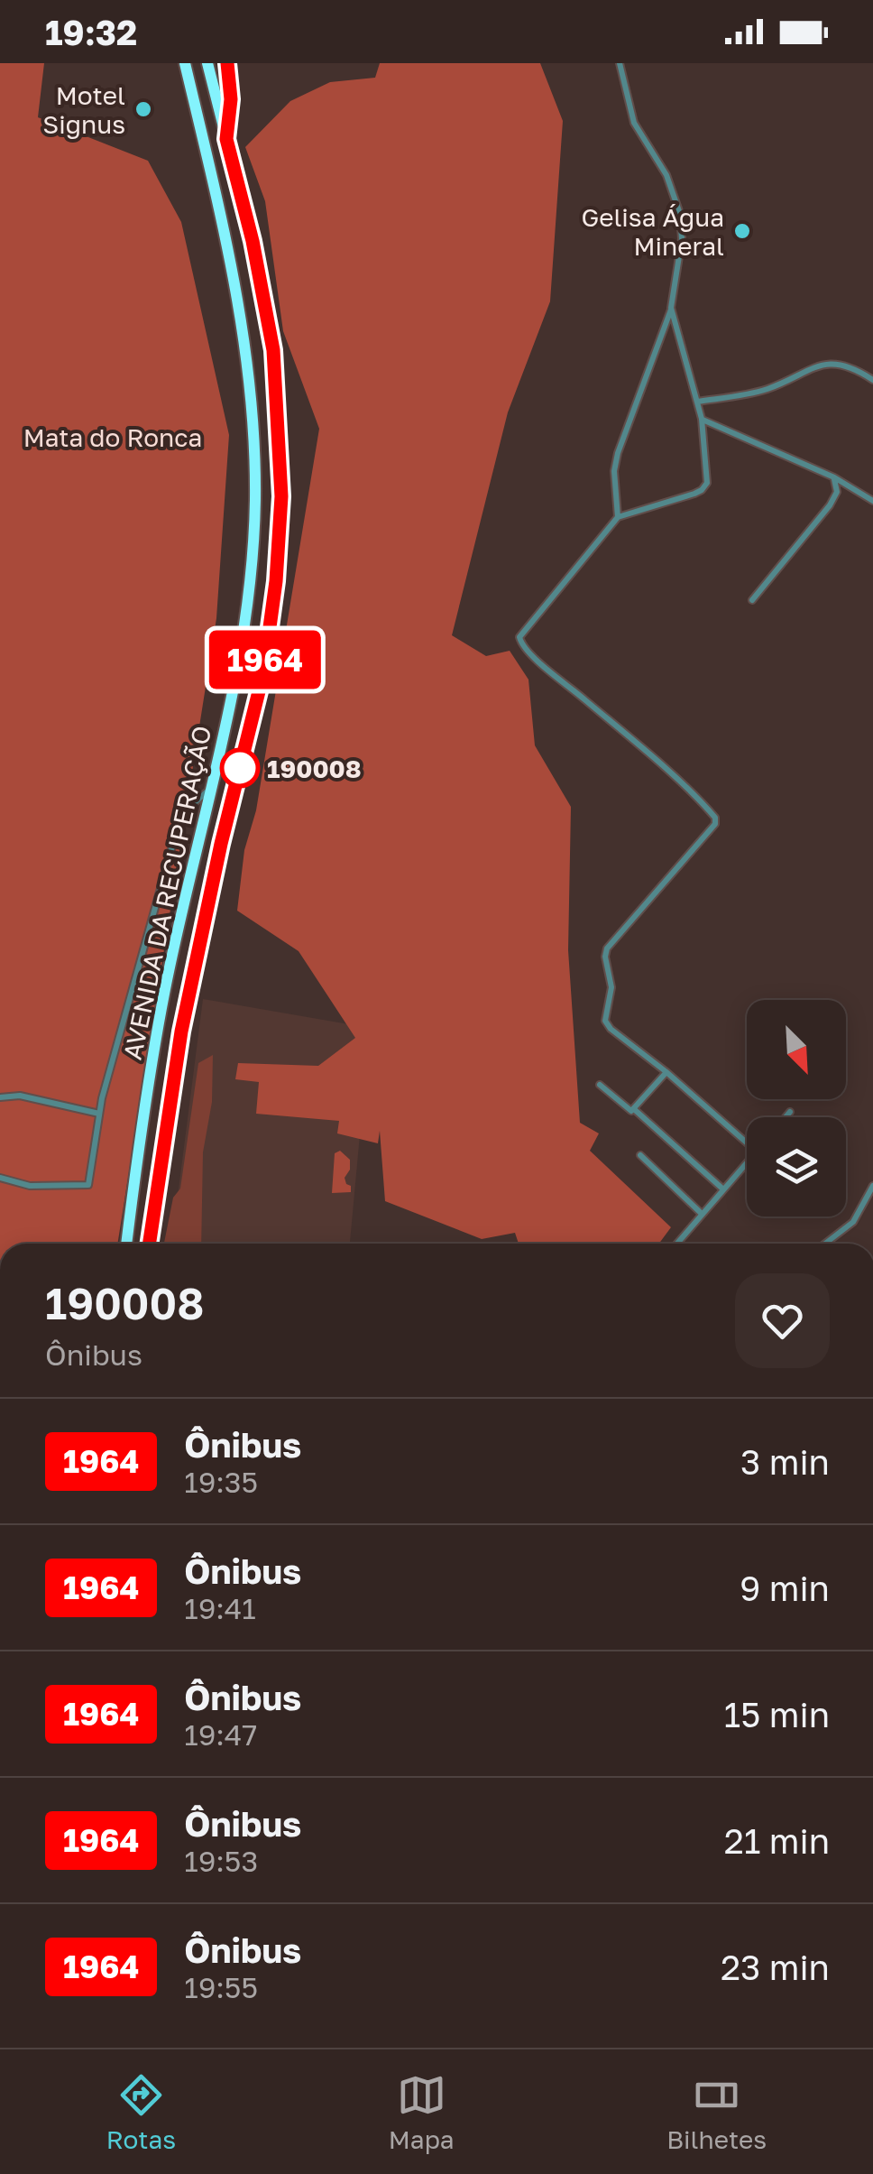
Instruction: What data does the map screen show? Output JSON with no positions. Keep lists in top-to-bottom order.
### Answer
{
  "streets": {
    "highway": ["AVENIDA DA RECUPERAÇÃO"]
  },
  "parks": ["Mata do Ronca"],
  "places": ["Motel Signus", "Gelisa Água Mineral", "190008"],
  "lines": ["bus line 1964"],
  "north": "bottom right",
  "page": {
    "status": "19:32",
    "on_map": "1964",
    "heading": ["190008", "Ônibus"],
    "list": [
      {
        "mark": "1964",
        "name": "Ônibus",
        "note": "19:35",
        "value": "3 min"
      },
      {
        "mark": "1964",
        "name": "Ônibus",
        "note": "19:41",
        "value": "9 min"
      },
      {
        "mark": "1964",
        "name": "Ônibus",
        "note": "19:47",
        "value": "15 min"
      },
      {
        "mark": "1964",
        "name": "Ônibus",
        "note": "19:53",
        "value": "21 min"
      },
      {
        "mark": "1964",
        "name": "Ônibus",
        "note": "19:55",
        "value": "23 min"
      }
    ],
    "tabs": ["Rotas", "Mapa", "Bilhetes"]
  }
}
